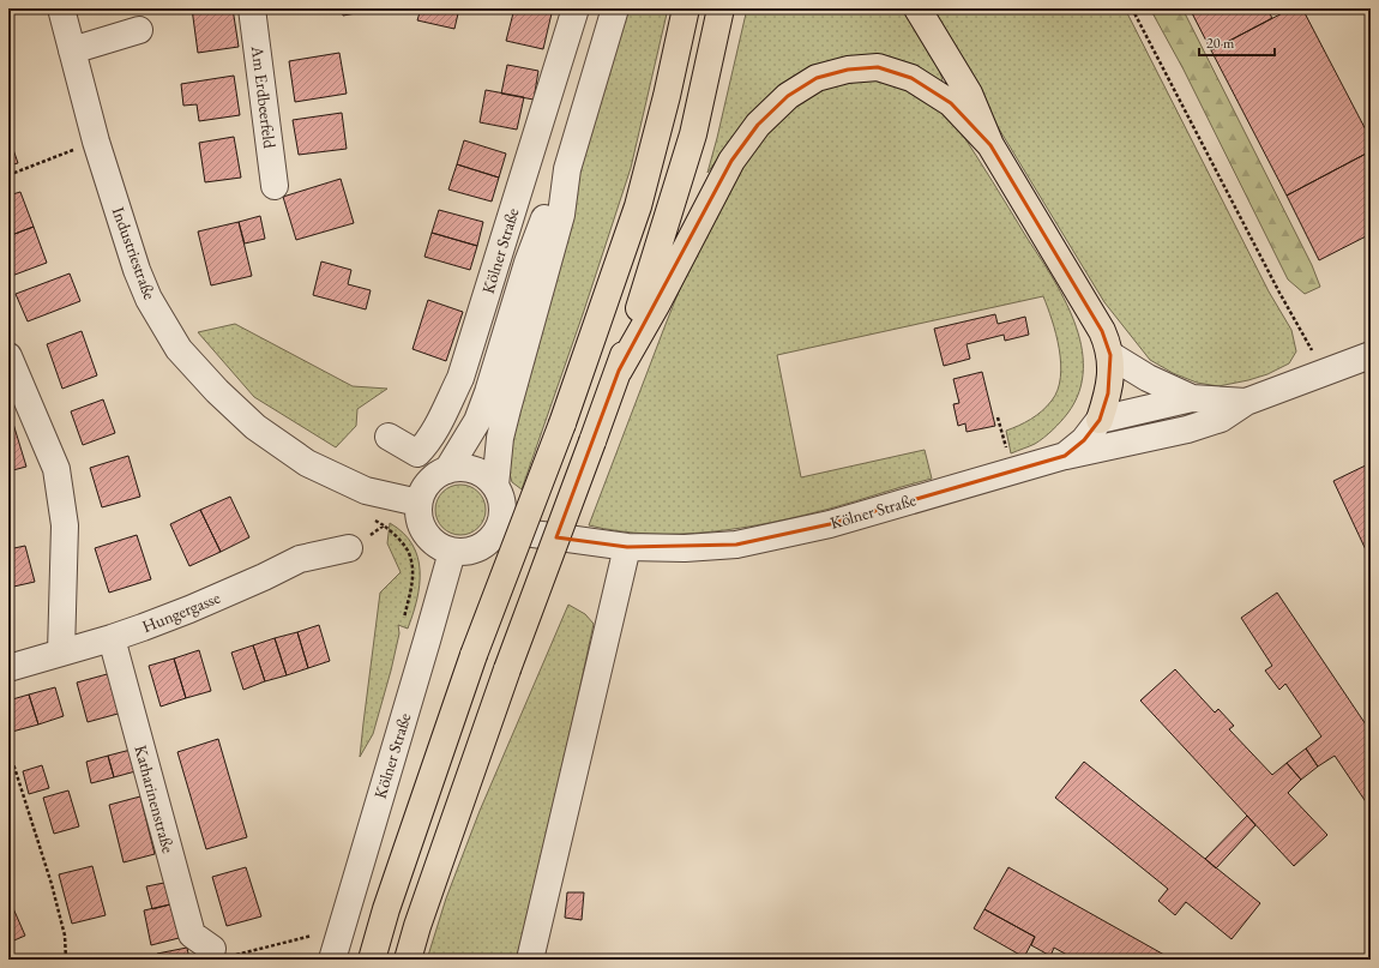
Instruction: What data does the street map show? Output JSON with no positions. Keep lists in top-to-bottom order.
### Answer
{
  "streets": {
    "street": [
      "Am Erdbeerfeld",
      "Kölner Straße",
      "Industriestraße",
      "Hungergasse",
      "Katharinenstraße"
    ]
  },
  "crossings": [
    ["Kölner Straße", "Industriestraße"],
    ["Hungergasse", "Katharinenstraße"]
  ],
  "scale_bar": "20 m"
}
